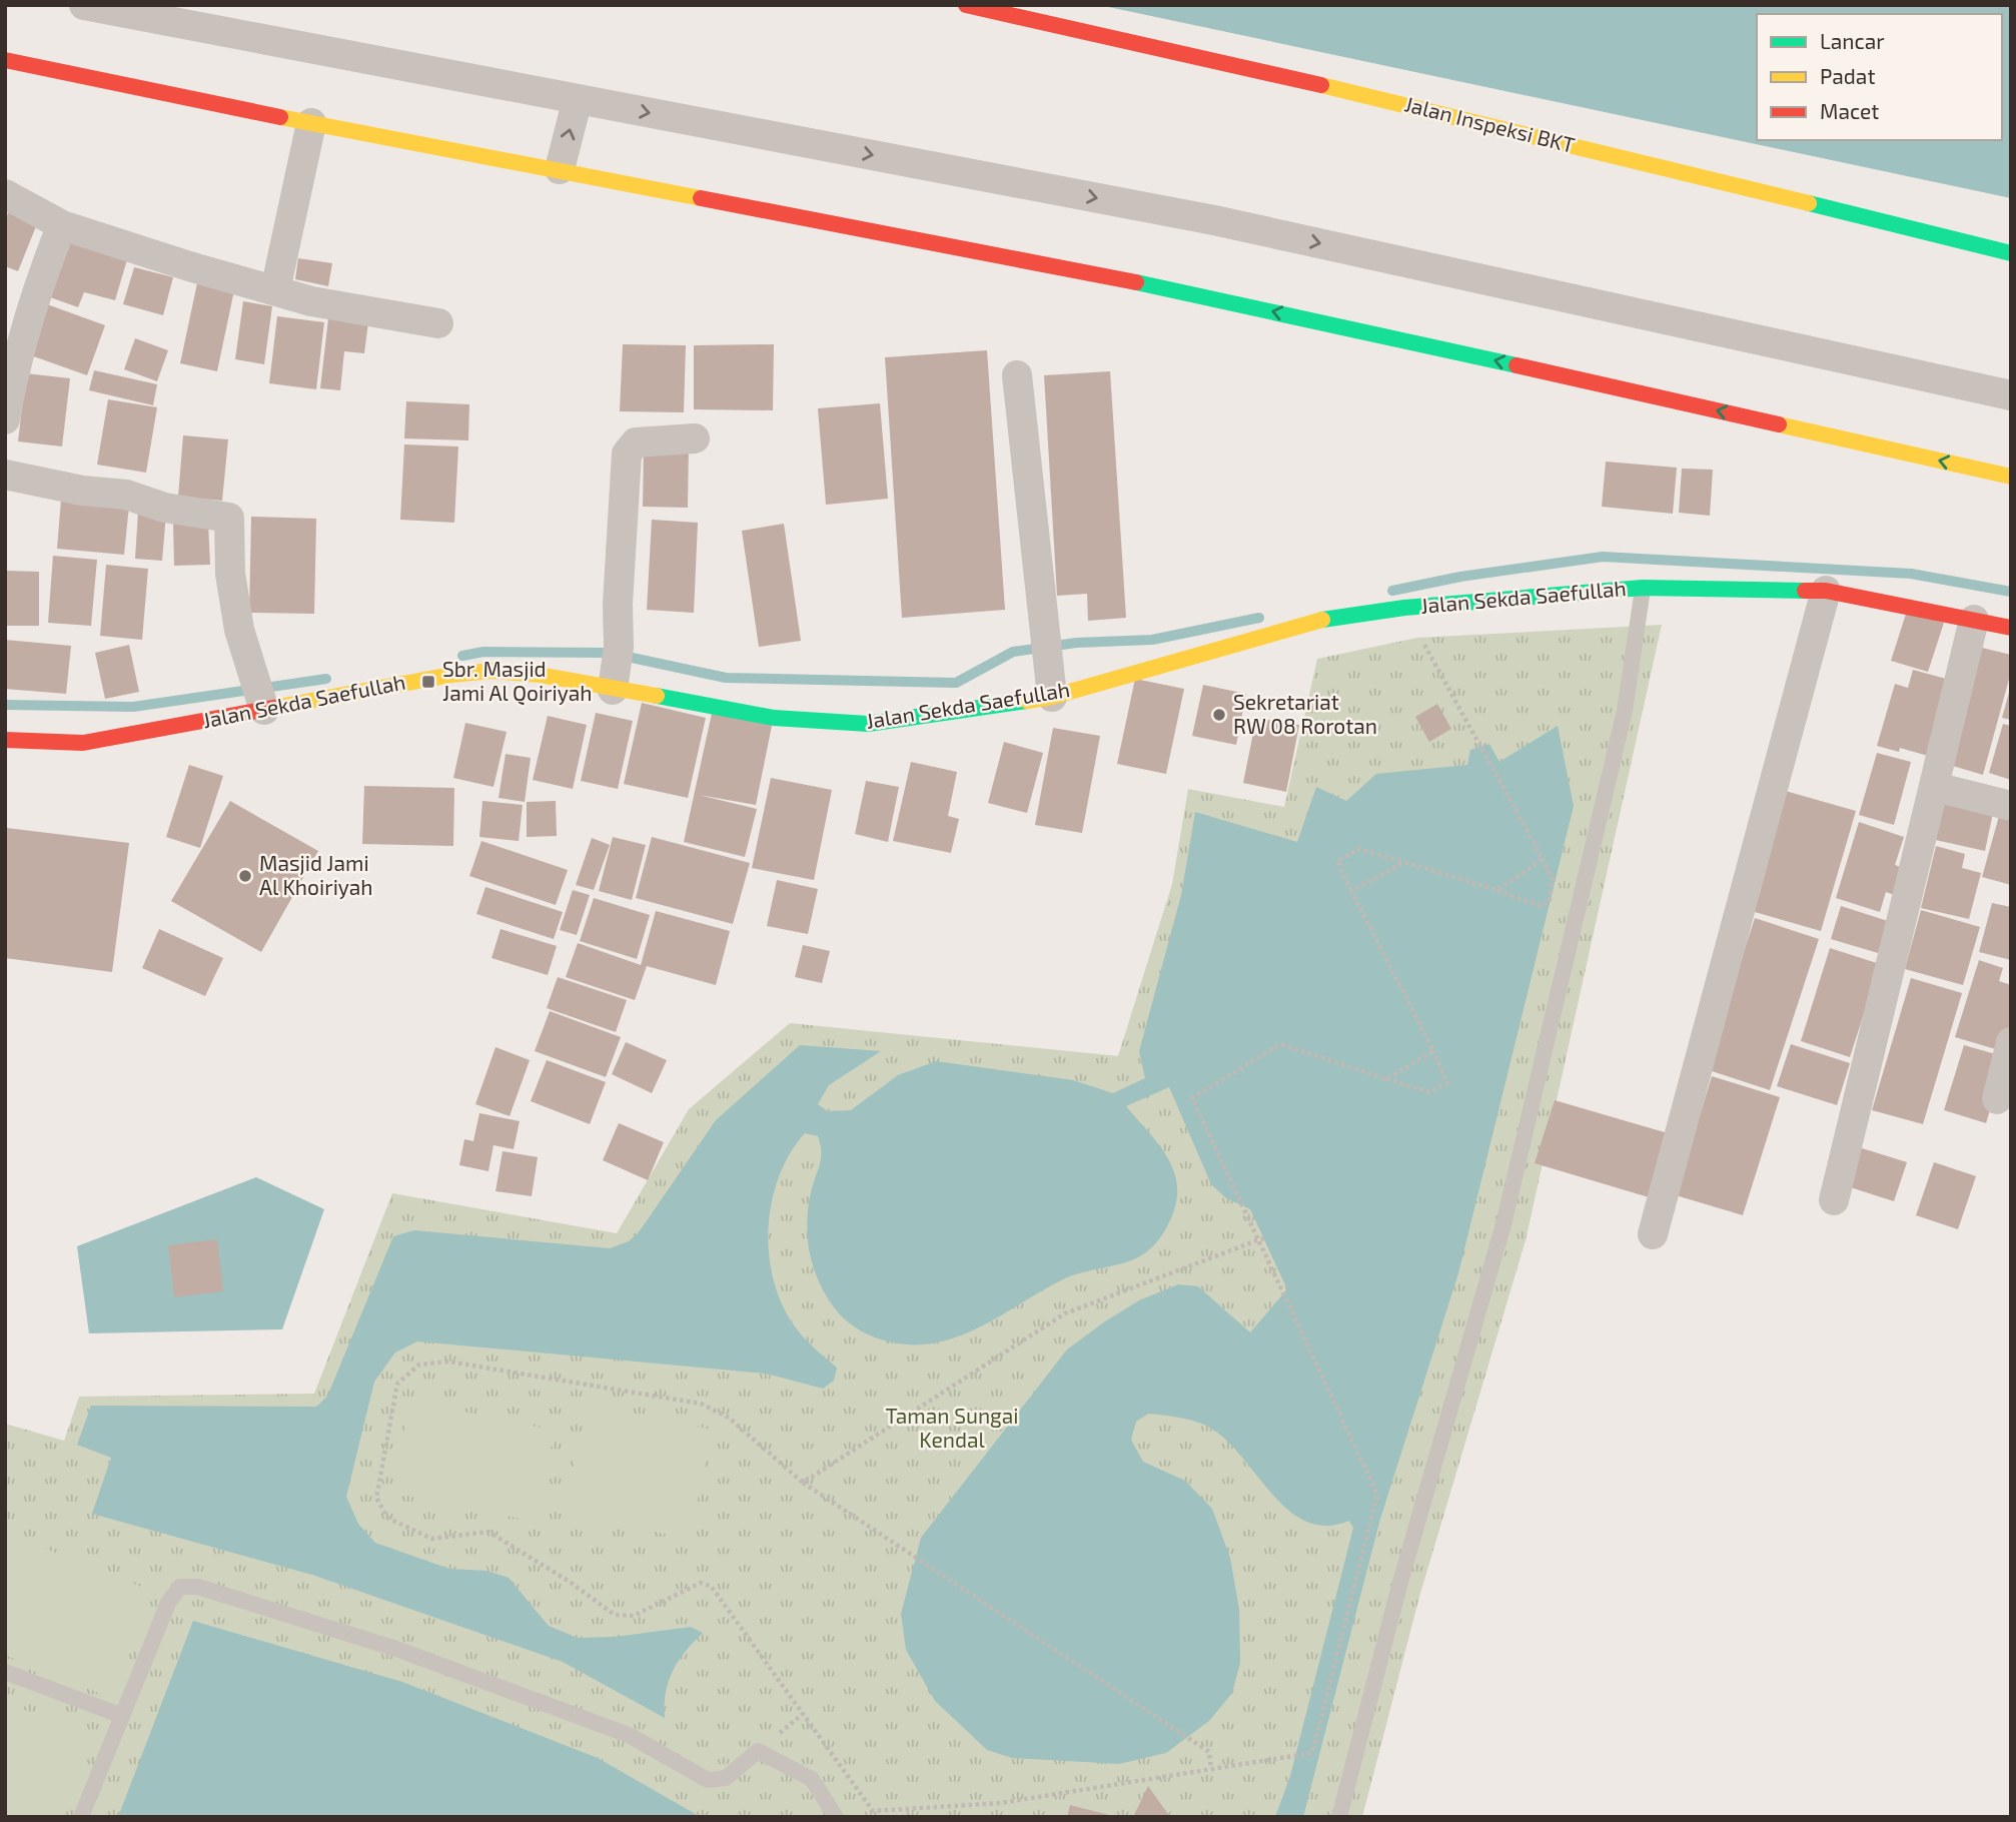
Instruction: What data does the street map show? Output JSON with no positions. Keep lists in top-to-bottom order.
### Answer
{
  "streets": {
    "street": ["Jalan Inspeksi BKT", "Jalan Sekda Saefullah"]
  },
  "parks": ["Taman Sungai Kendal"],
  "places": {
    "transit": ["Sbr. Masjid Jami Al Qoiriyah"],
    "other": ["Sekretariat RW 08 Rorotan", "Masjid Jami Al Khoiriyah"]
  },
  "legend": ["Lancar", "Padat", "Macet"]
}
